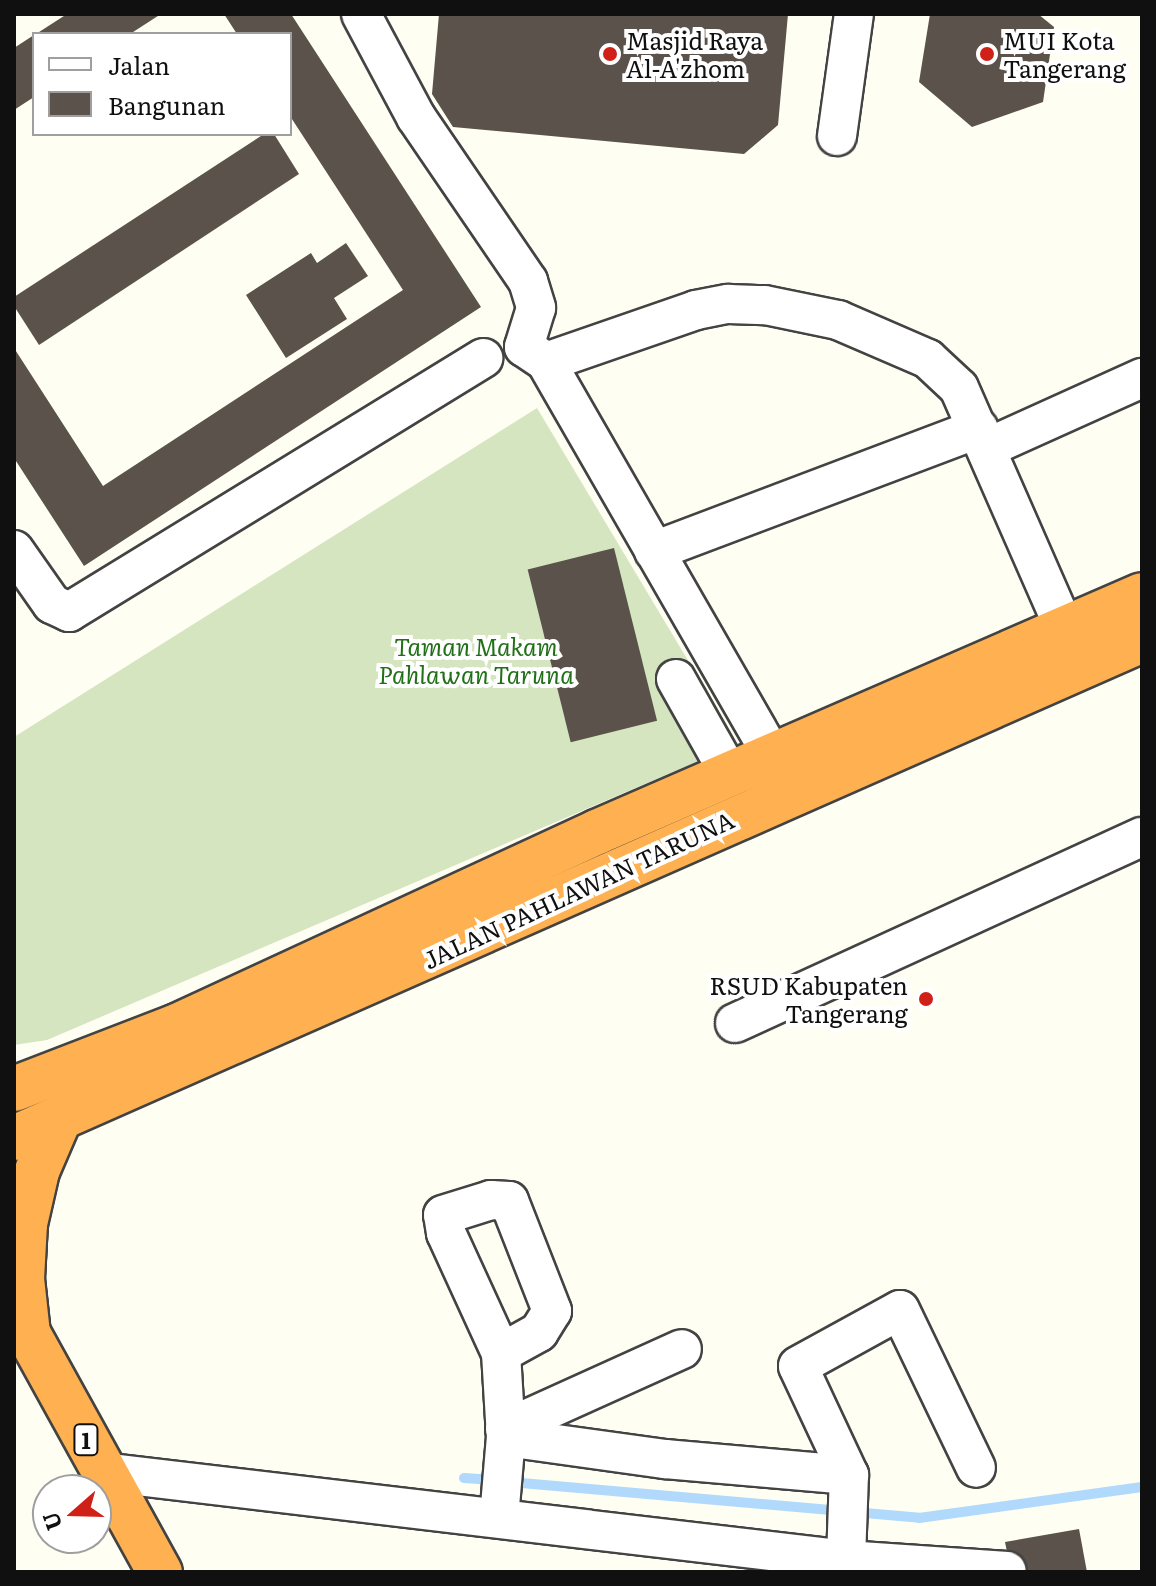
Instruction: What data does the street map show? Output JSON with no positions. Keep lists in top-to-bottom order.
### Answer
{
  "streets": {
    "highway": ["JALAN PAHLAWAN TARUNA", "1"]
  },
  "parks": ["Taman Makam Pahlawan Taruna"],
  "places": ["Masjid Raya Al-A'zhom", "MUI Kota Tangerang", "RSUD Kabupaten Tangerang"],
  "legend": ["Jalan", "Bangunan"],
  "north": "left"
}
